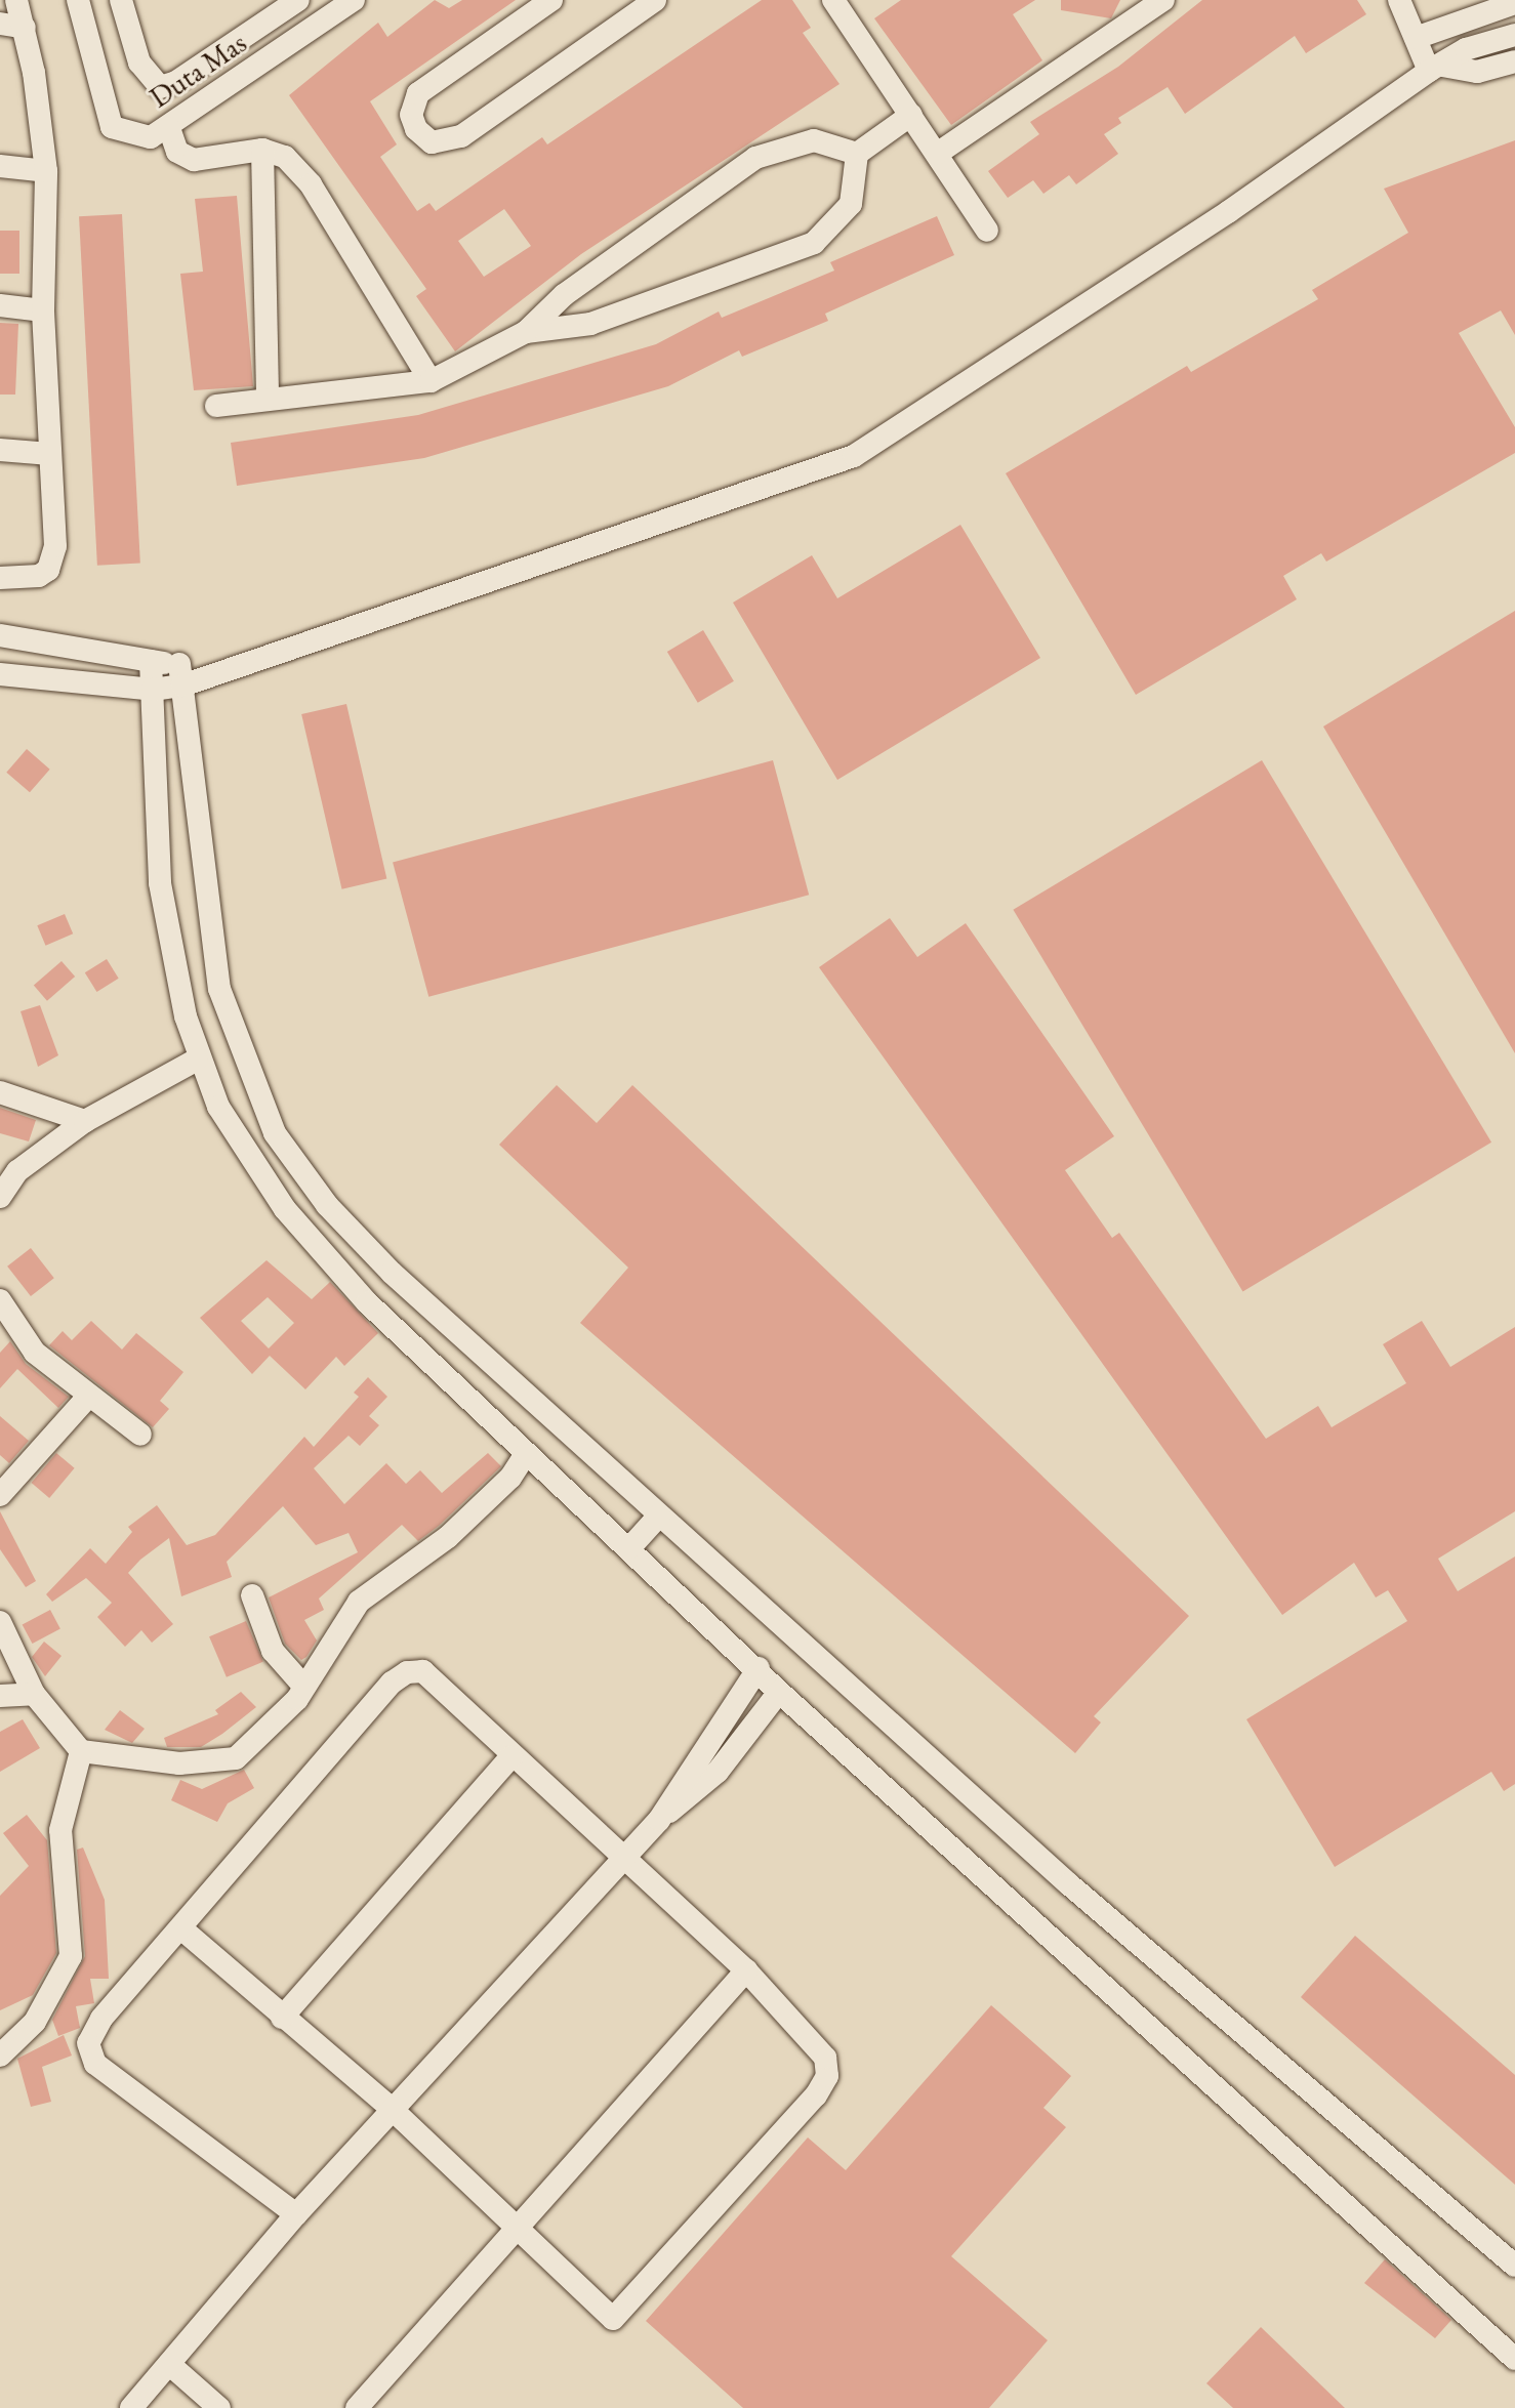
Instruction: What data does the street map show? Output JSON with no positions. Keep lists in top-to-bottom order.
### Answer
{
  "streets": {
    "street": ["Duta Mas"]
  }
}
